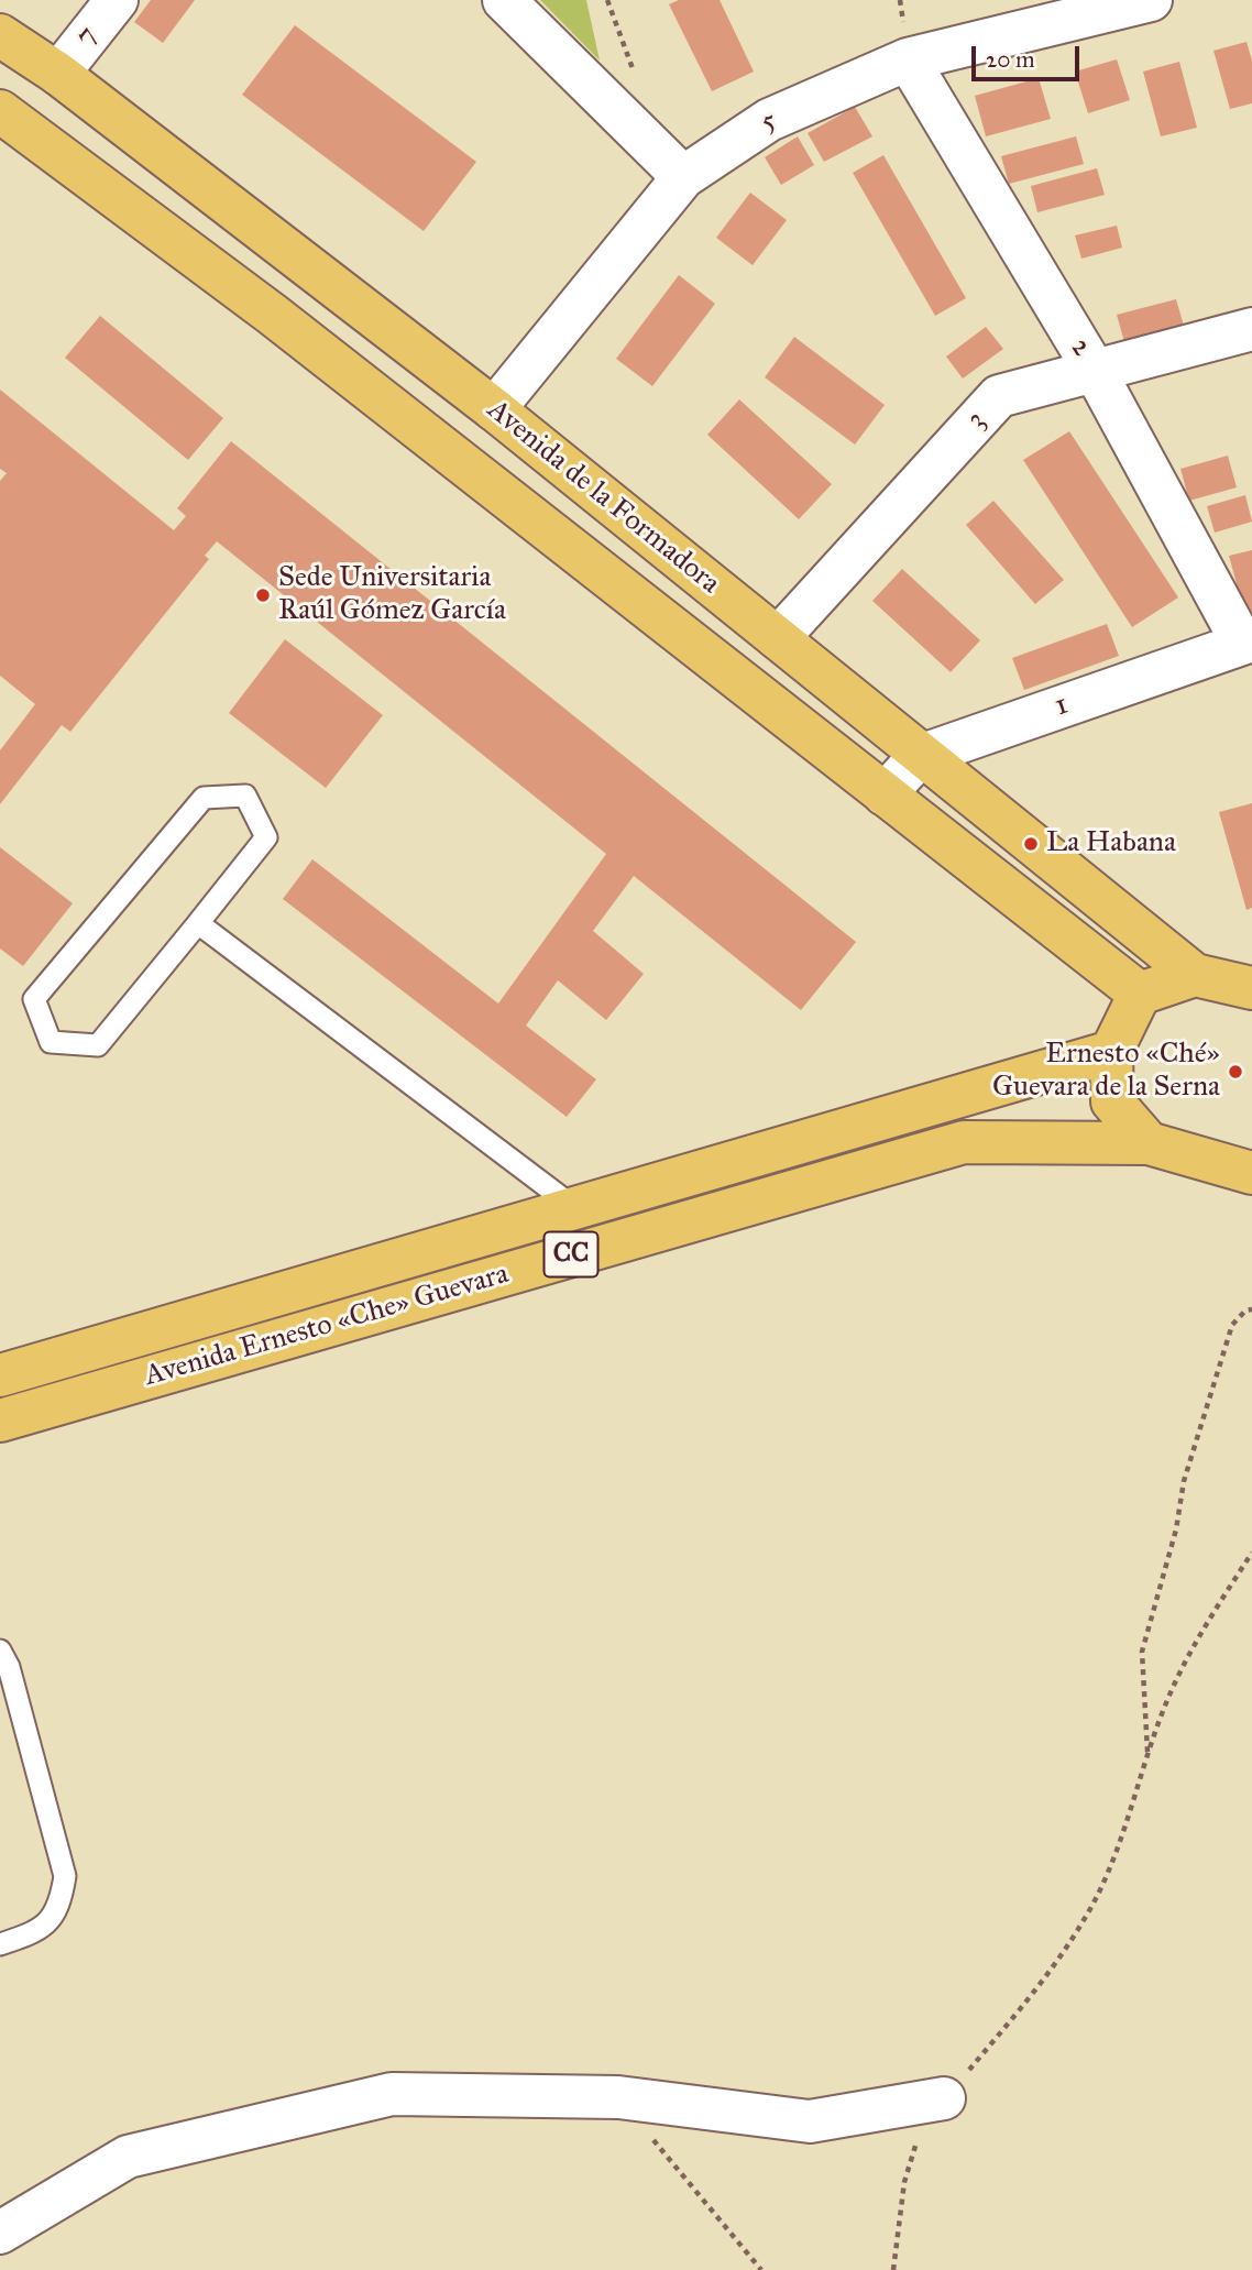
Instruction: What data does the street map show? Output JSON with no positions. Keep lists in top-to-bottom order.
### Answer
{
  "streets": {
    "main road": ["Avenida de la Formadora", "CC", "Avenida Ernesto «Che» Guevara"],
    "street": [
      "7",
      "5",
      "2",
      "3",
      "1"
    ]
  },
  "crossings": [
    ["7", "Avenida de la Formadora"],
    ["5", "2"],
    ["5", "Avenida de la Formadora"],
    ["2", "3"],
    ["2", "1"],
    ["3", "Avenida de la Formadora"],
    ["Avenida de la Formadora", "1"],
    ["CC", "Avenida Ernesto «Che» Guevara"]
  ],
  "places": ["Sede Universitaria Raúl Gómez García", "La Habana", "Ernesto «Ché» Guevara de la Serna"],
  "scale_bar": "20 m"
}
